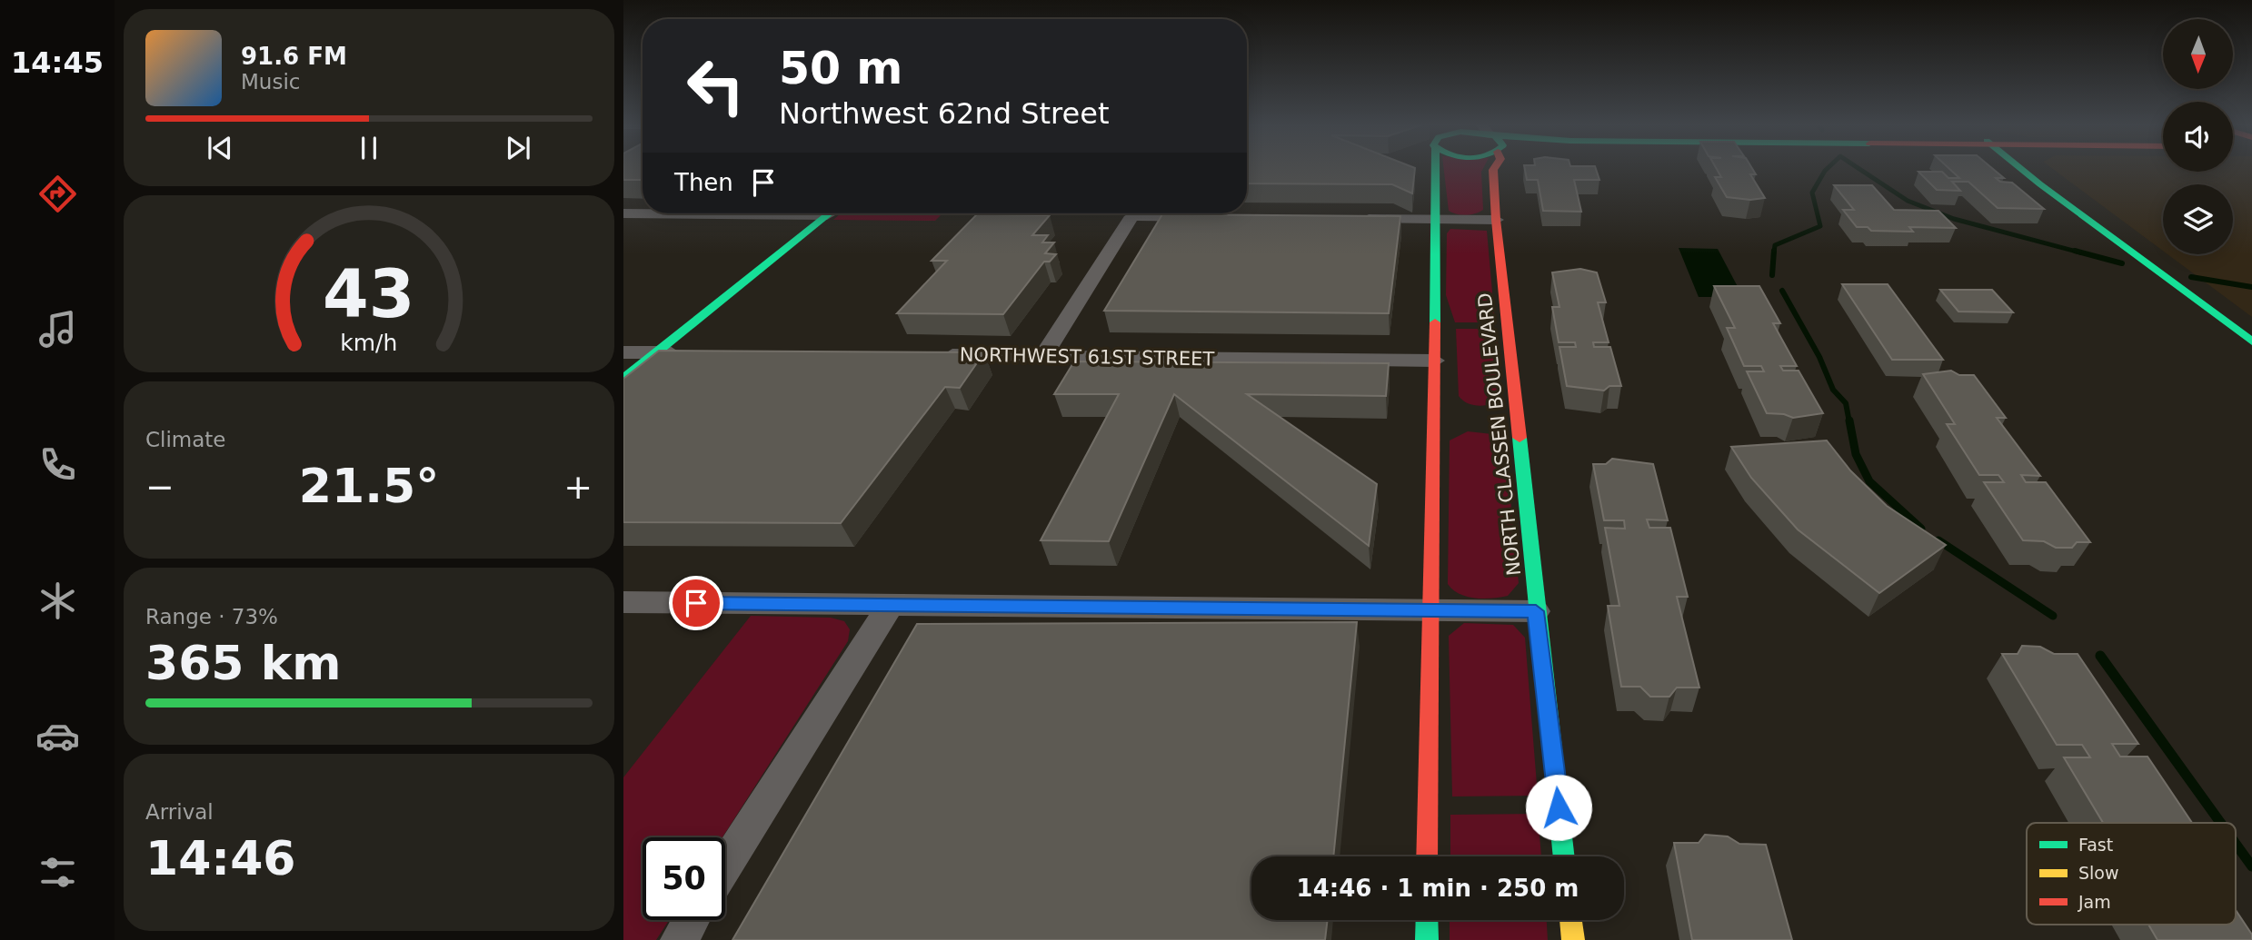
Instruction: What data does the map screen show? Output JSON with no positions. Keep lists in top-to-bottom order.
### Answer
{
  "streets": {
    "main road": ["NORTH CLASSEN BOULEVARD"],
    "street": ["NORTHWEST 61ST STREET"]
  },
  "legend": ["Fast", "Slow", "Jam"],
  "north": "bottom",
  "page": {
    "tabs": "14:45",
    "turn": ["50 m", "Northwest 62nd Street"],
    "song": ["91.6 FM", "Music"],
    "then": "Then",
    "tile": [
      "Climate",
      ["Range · 73%", "365 km"],
      ["Arrival", "14:46"]
    ],
    "heat": ["−", "21.5°", "+"],
    "limit": "50",
    "trip": "14:46 · 1 min · 250 m",
    "gauge": ["43", "km/h"]
  }
}
